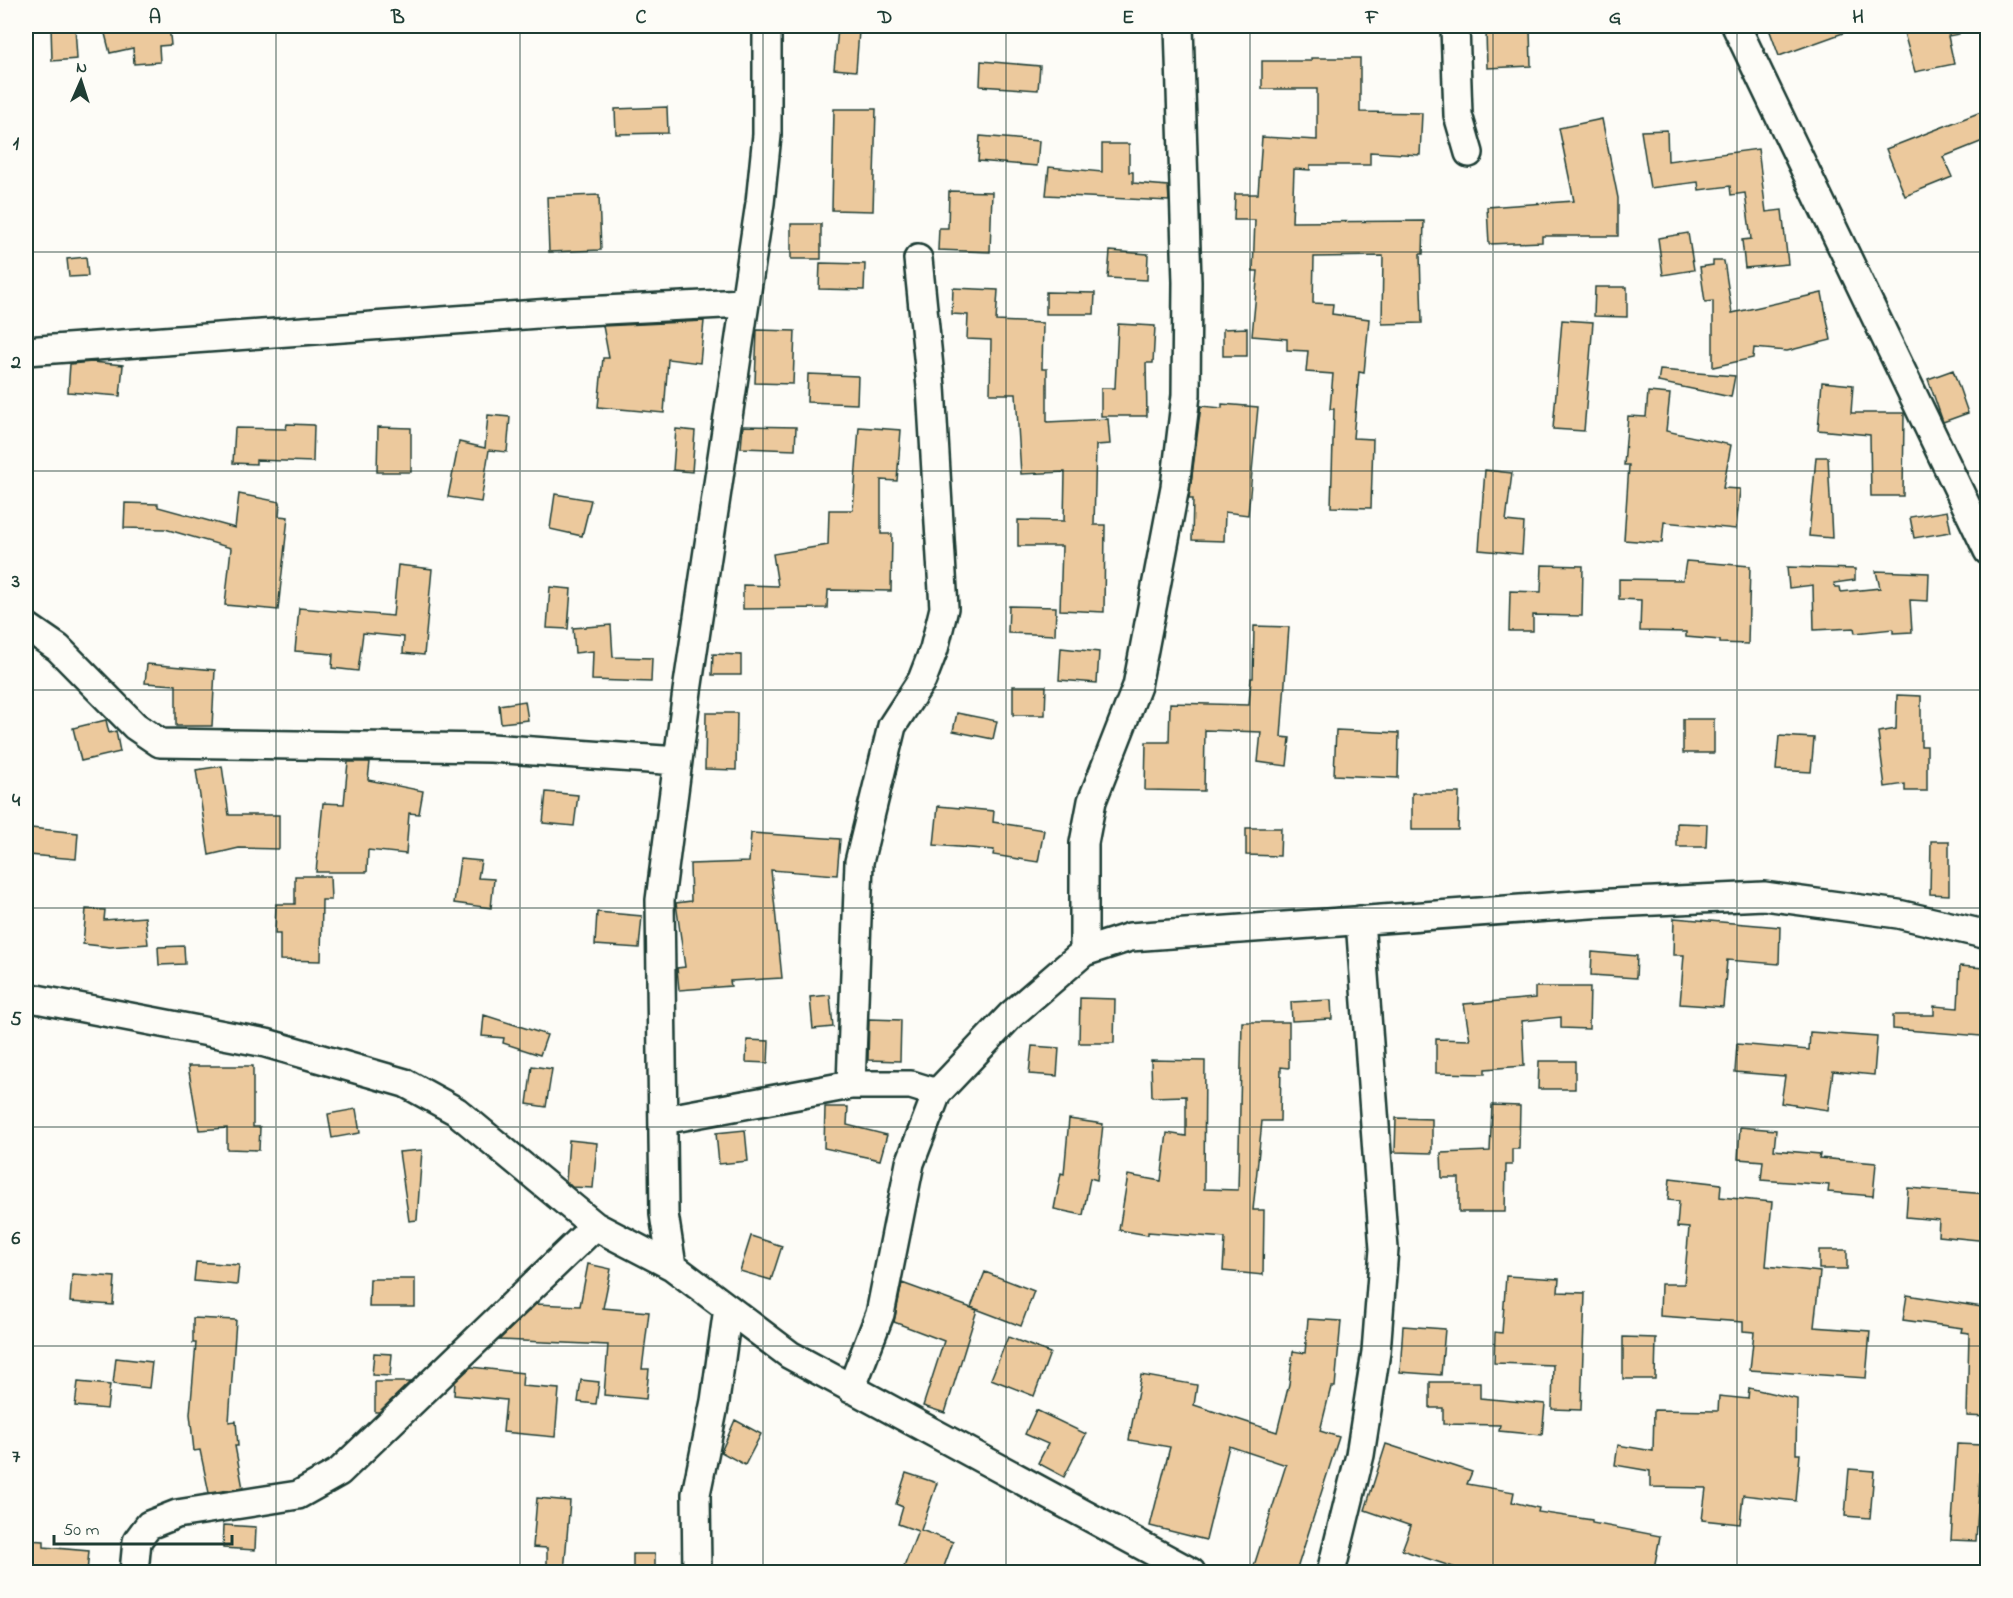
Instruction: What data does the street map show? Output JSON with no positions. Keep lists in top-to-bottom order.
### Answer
{
  "scale_bar": "50 m",
  "north": "top",
  "grid": {
    "columns": [
      "A",
      "B",
      "C",
      "D",
      "E",
      "F",
      "G",
      "H"
    ],
    "rows": [
      "1",
      "2",
      "3",
      "4",
      "5",
      "6",
      "7"
    ]
  }
}
